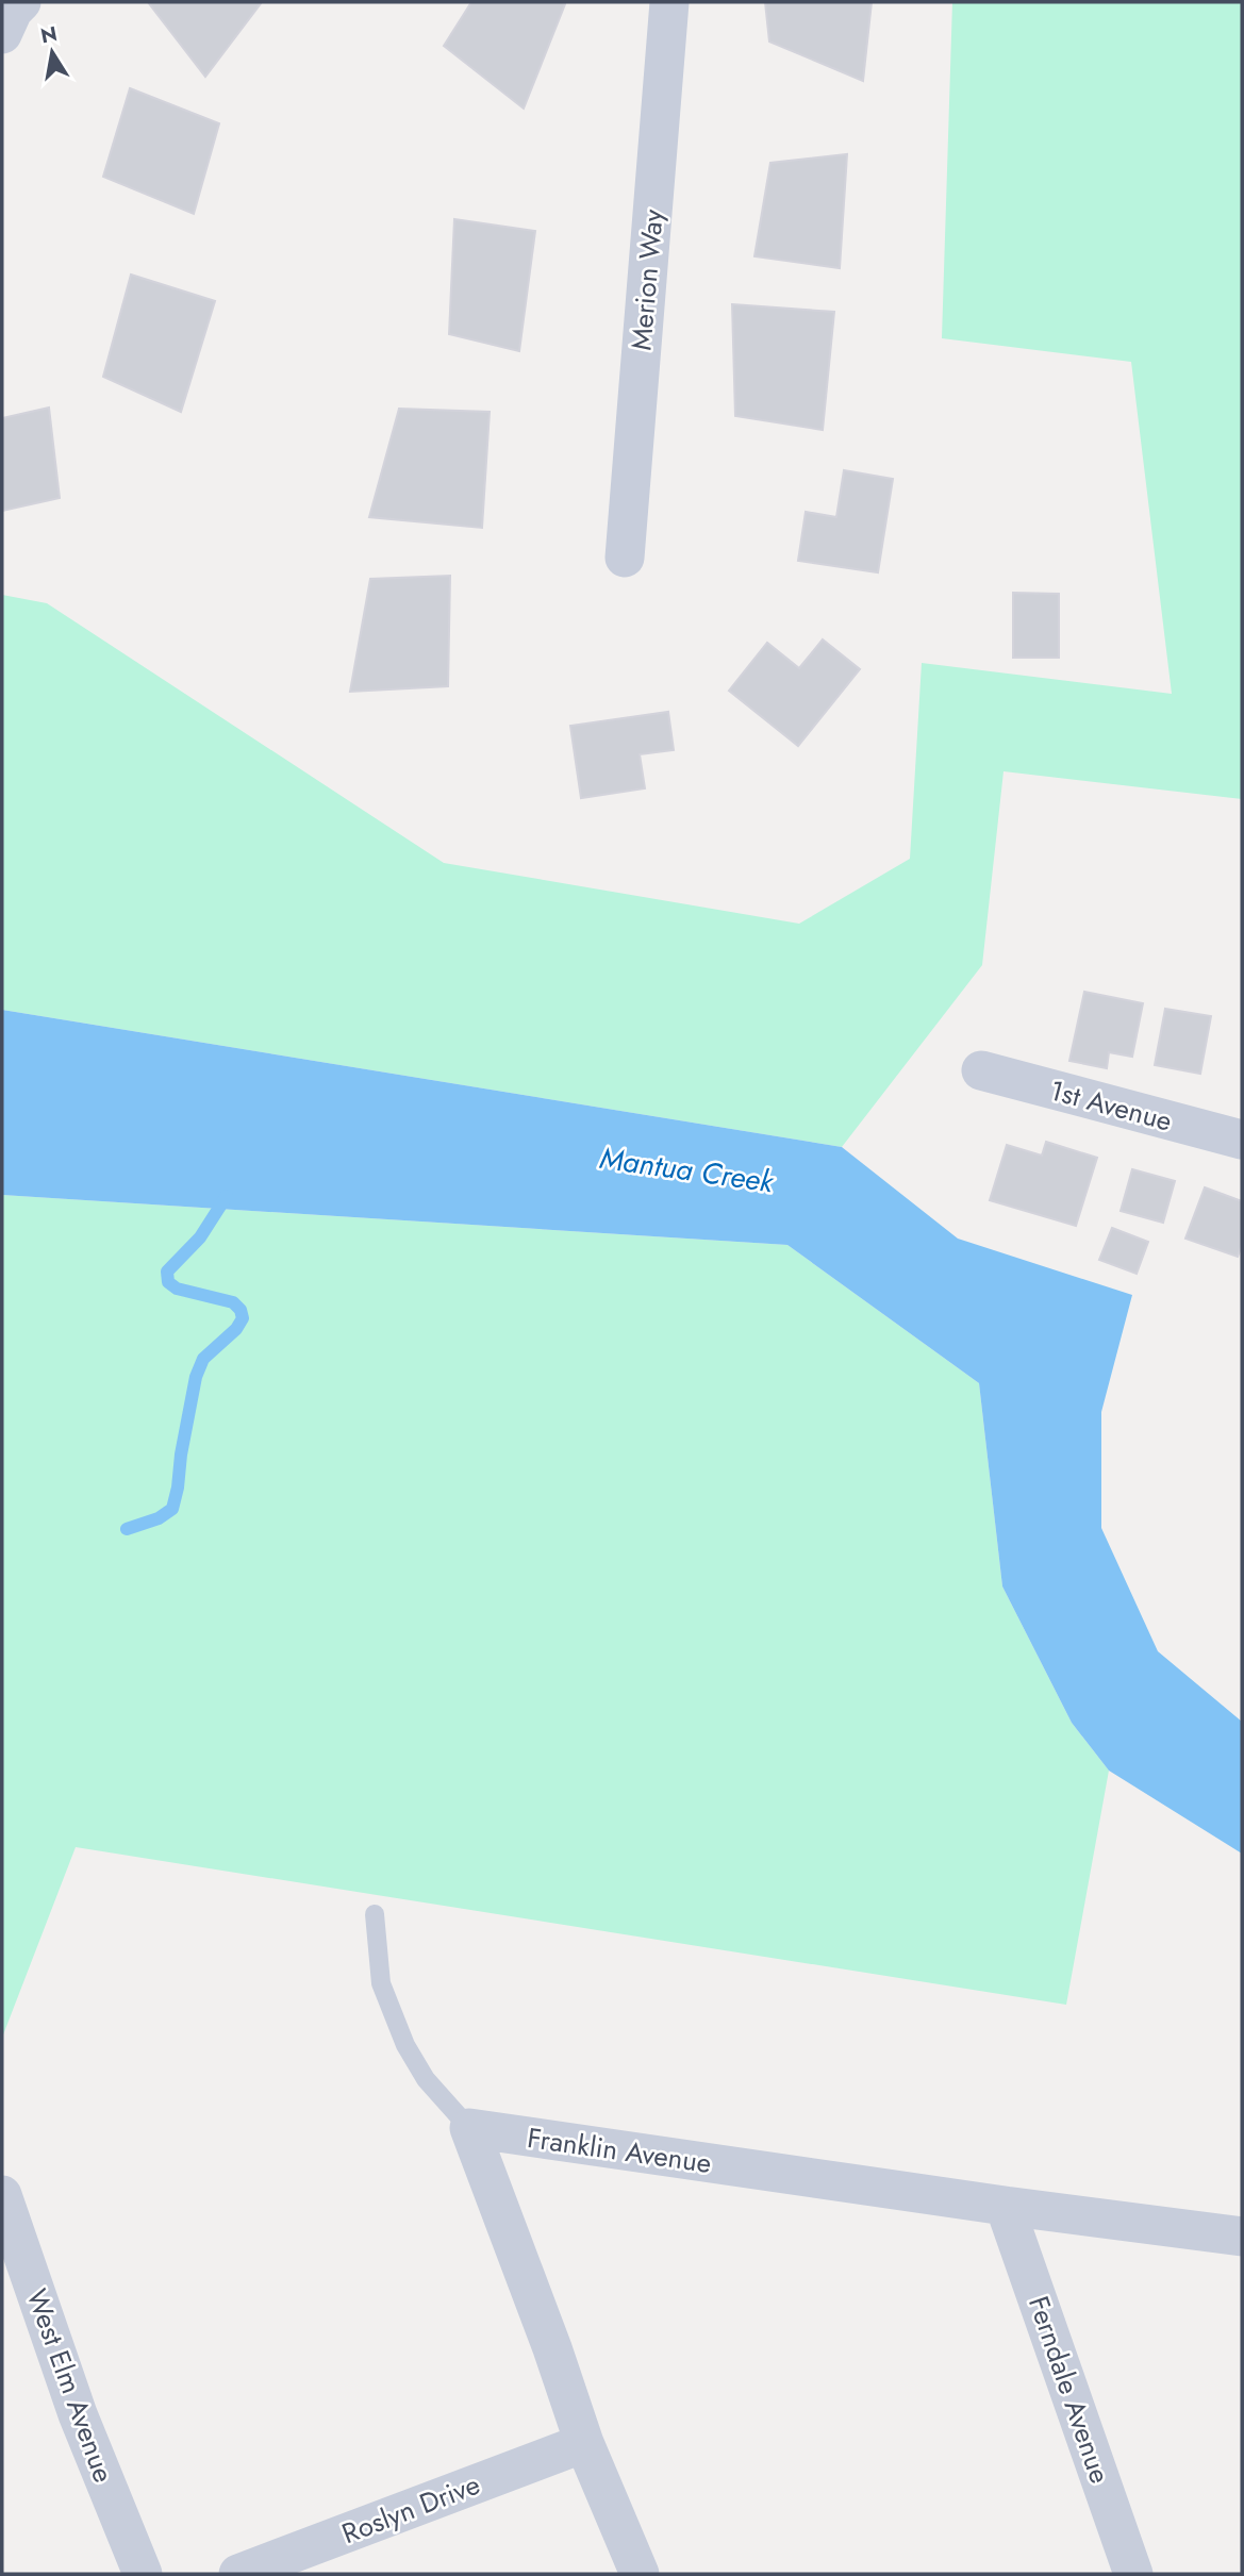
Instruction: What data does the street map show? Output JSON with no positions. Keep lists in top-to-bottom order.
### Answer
{
  "streets": {
    "street": [
      "Merion Way",
      "1st Avenue",
      "Franklin Avenue",
      "West Elm Avenue",
      "Ferndale Avenue",
      "Roslyn Drive"
    ]
  },
  "crossings": [
    ["Franklin Avenue", "Ferndale Avenue"]
  ],
  "water": ["Mantua Creek"],
  "north": "top"
}
